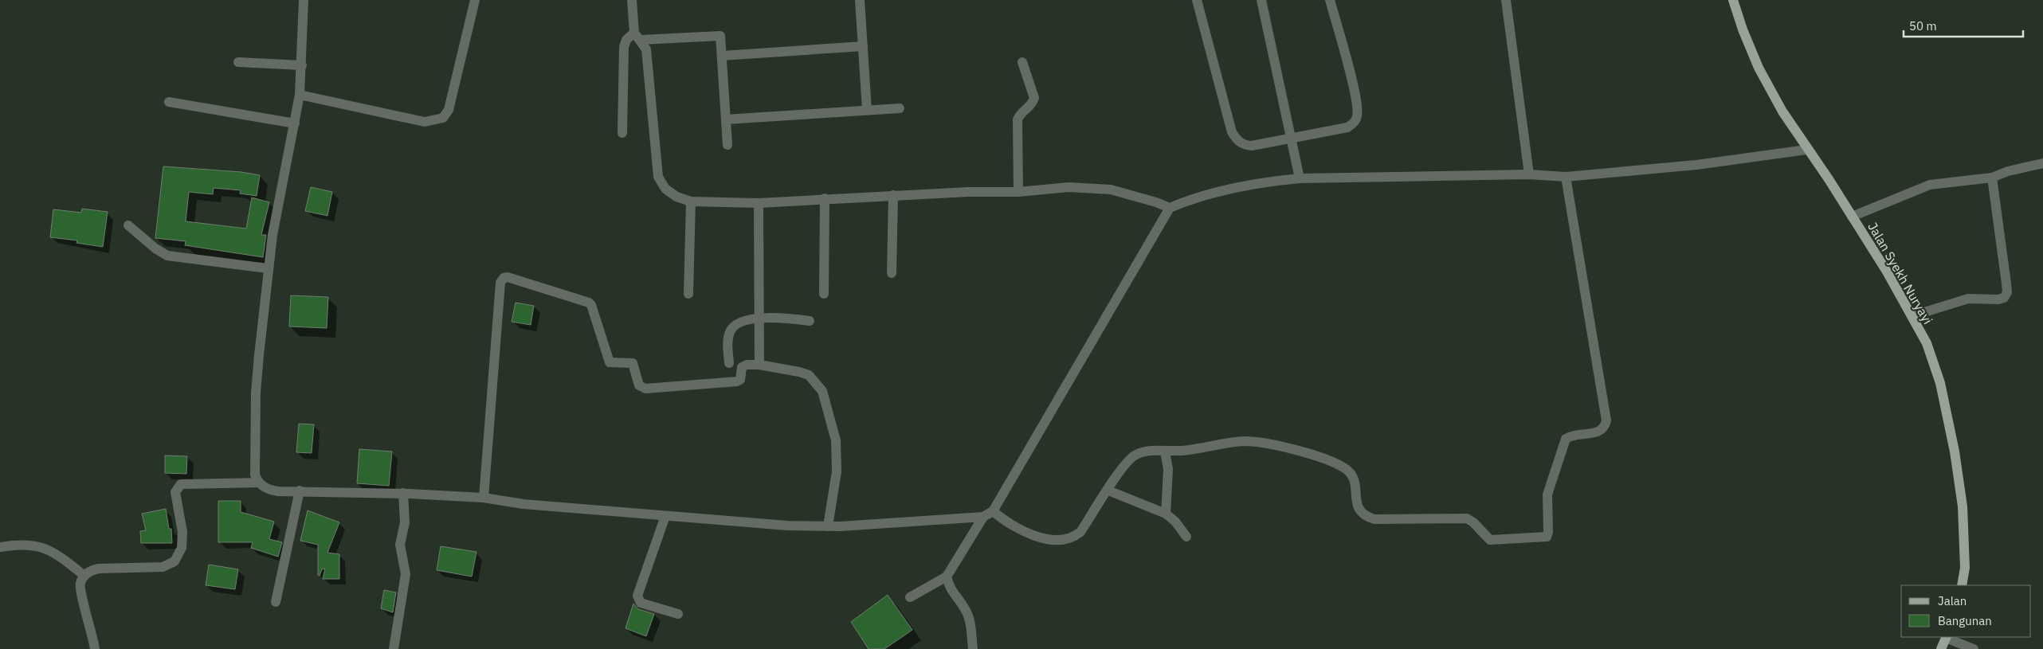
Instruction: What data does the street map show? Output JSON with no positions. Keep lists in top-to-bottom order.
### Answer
{
  "streets": {
    "main road": ["Jalan Syekh Nuryayi"]
  },
  "legend": ["Jalan", "Bangunan"],
  "scale_bar": "50 m"
}
